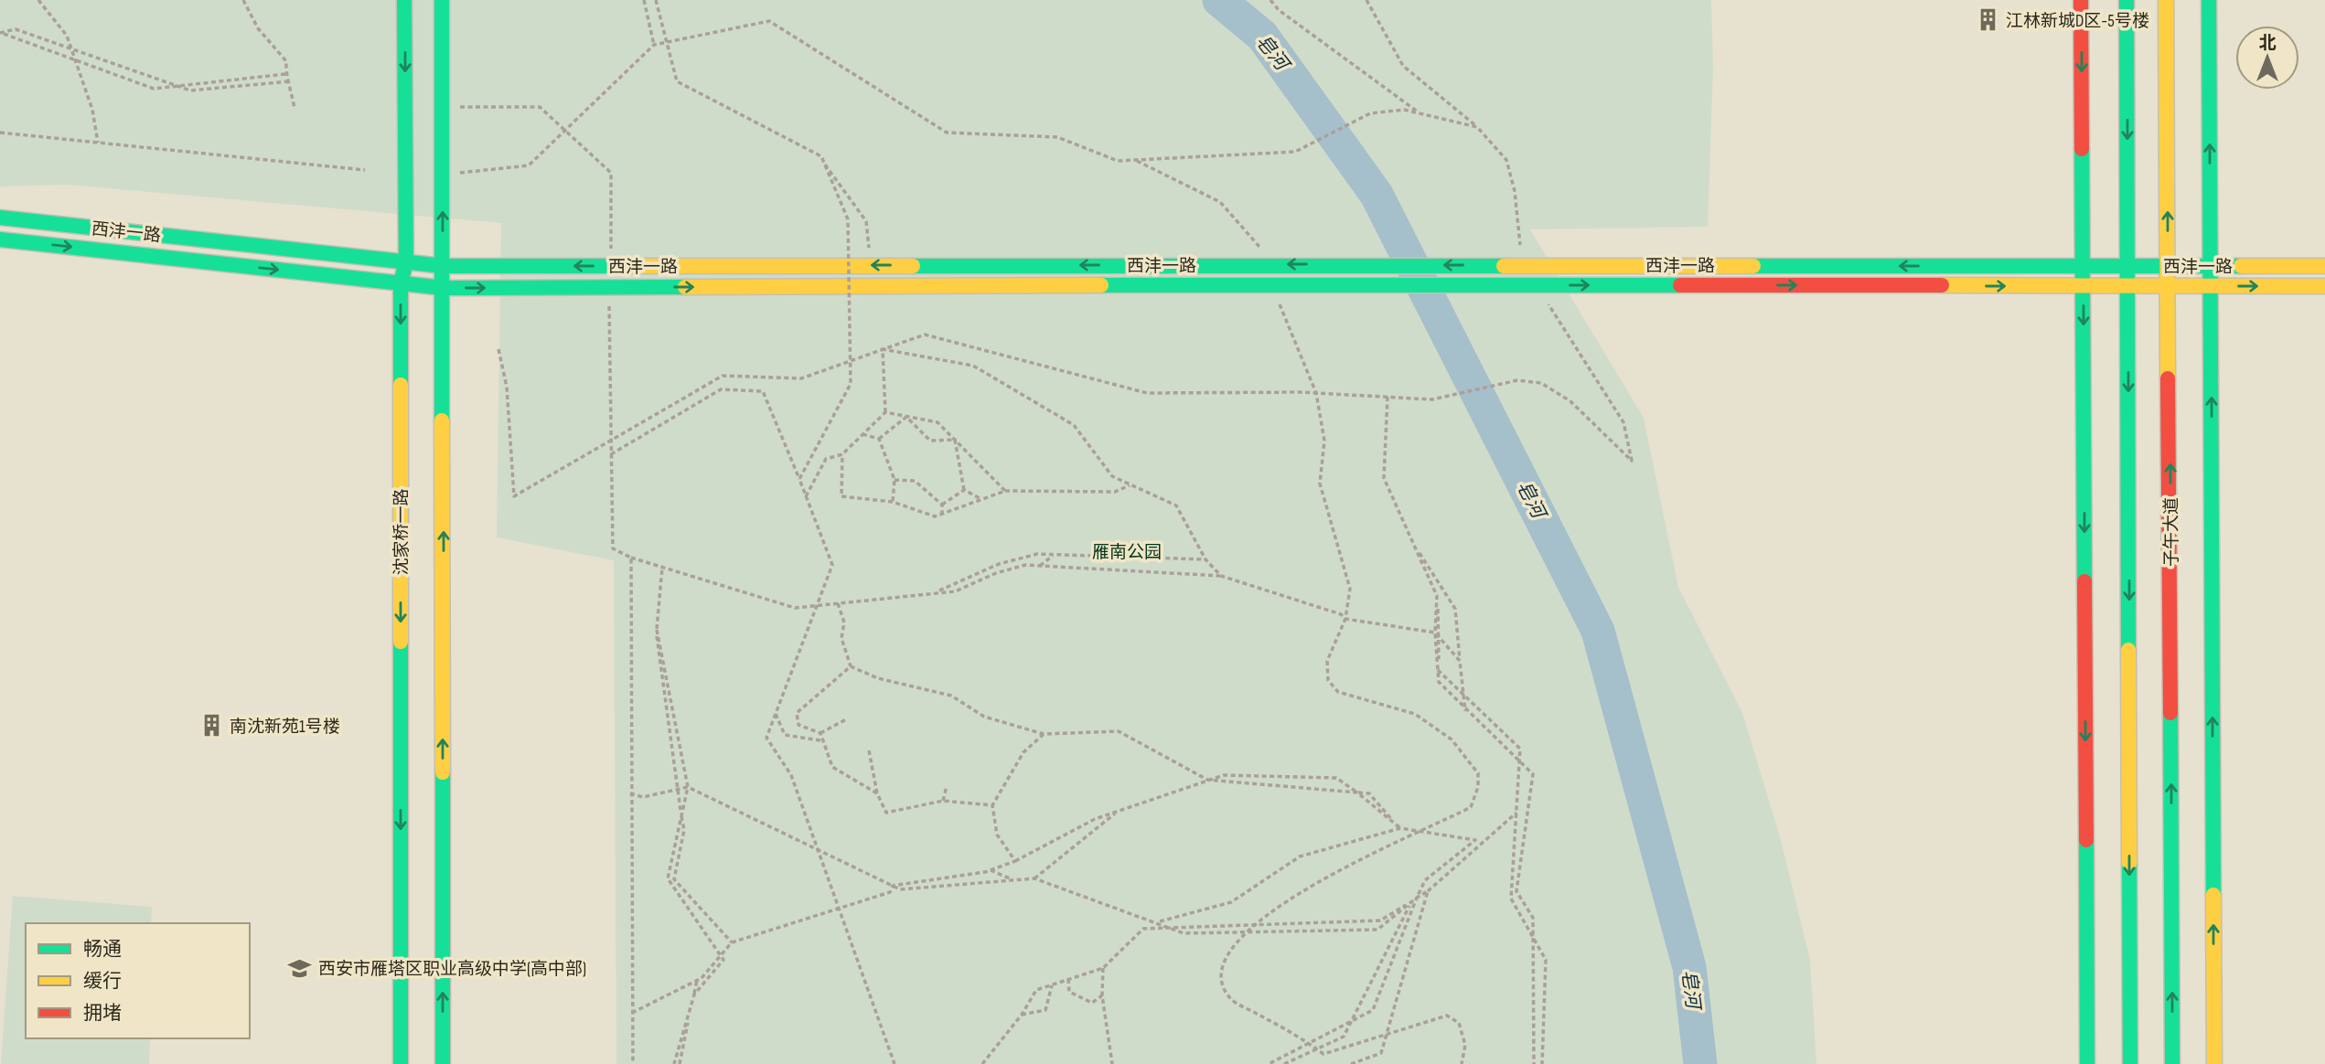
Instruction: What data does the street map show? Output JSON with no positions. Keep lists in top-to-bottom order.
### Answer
{
  "streets": {
    "main road": ["西沣一路", "沈家桥一路", "子午大道"]
  },
  "crossings": [
    ["西沣一路", "沈家桥一路"],
    ["西沣一路", "子午大道"]
  ],
  "water": ["皂河"],
  "parks": ["雁南公园"],
  "places": {
    "building": ["江林新城D区-5号楼", "南沈新苑1号楼"],
    "school or university": ["西安市雁塔区职业高级中学(高中部)"]
  },
  "legend": ["畅通", "缓行", "拥堵"],
  "north": "top"
}
